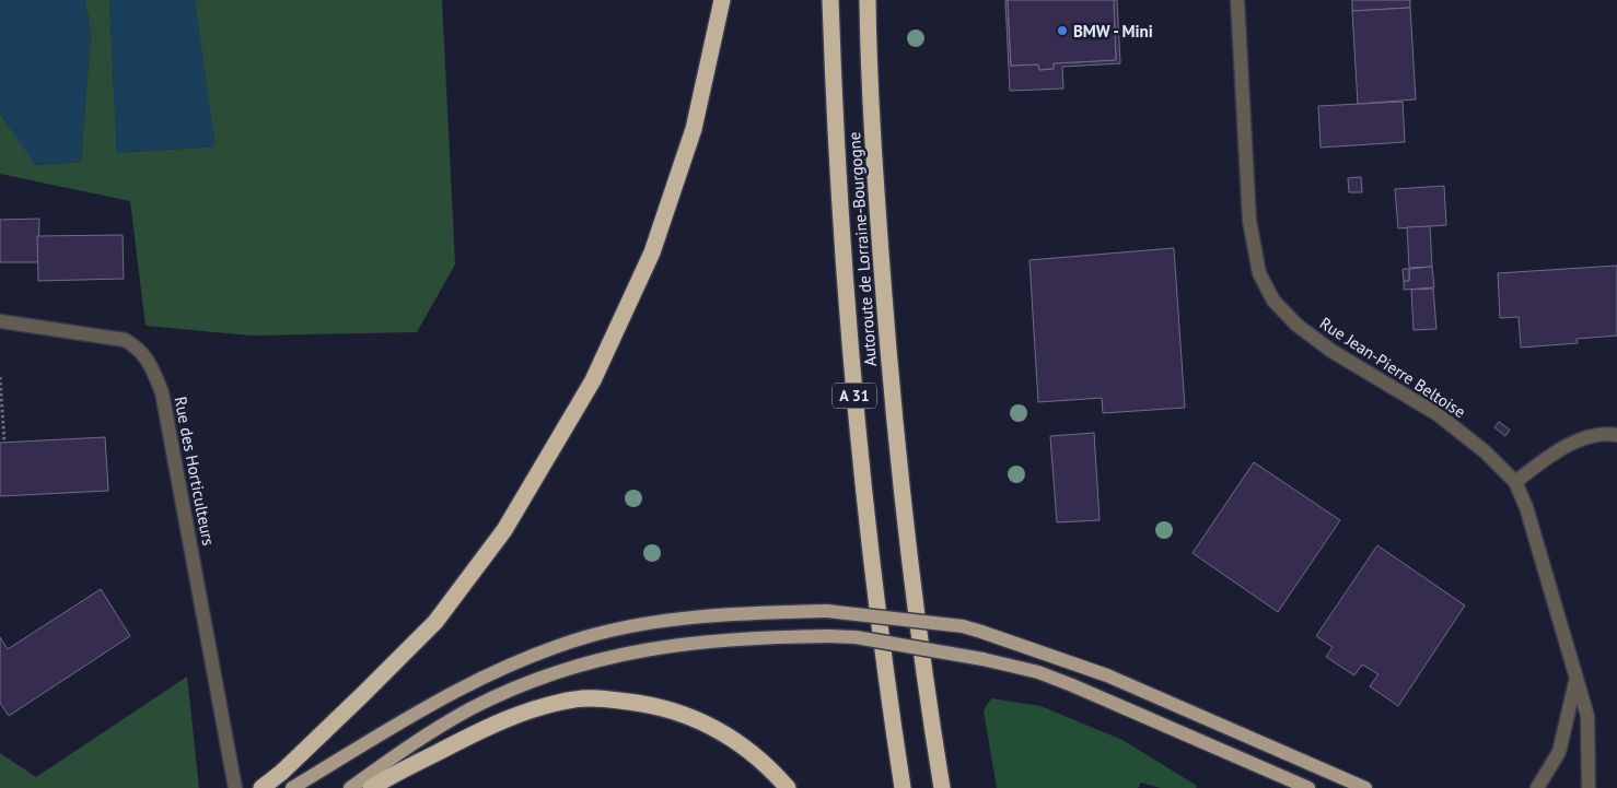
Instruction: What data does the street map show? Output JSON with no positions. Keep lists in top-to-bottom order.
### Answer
{
  "streets": {
    "highway": ["Autoroute de Lorraine-Bourgogne", "A 31"],
    "street": ["Rue Jean-Pierre Beltoise", "Rue des Horticulteurs"]
  },
  "places": ["BMW - Mini"]
}
